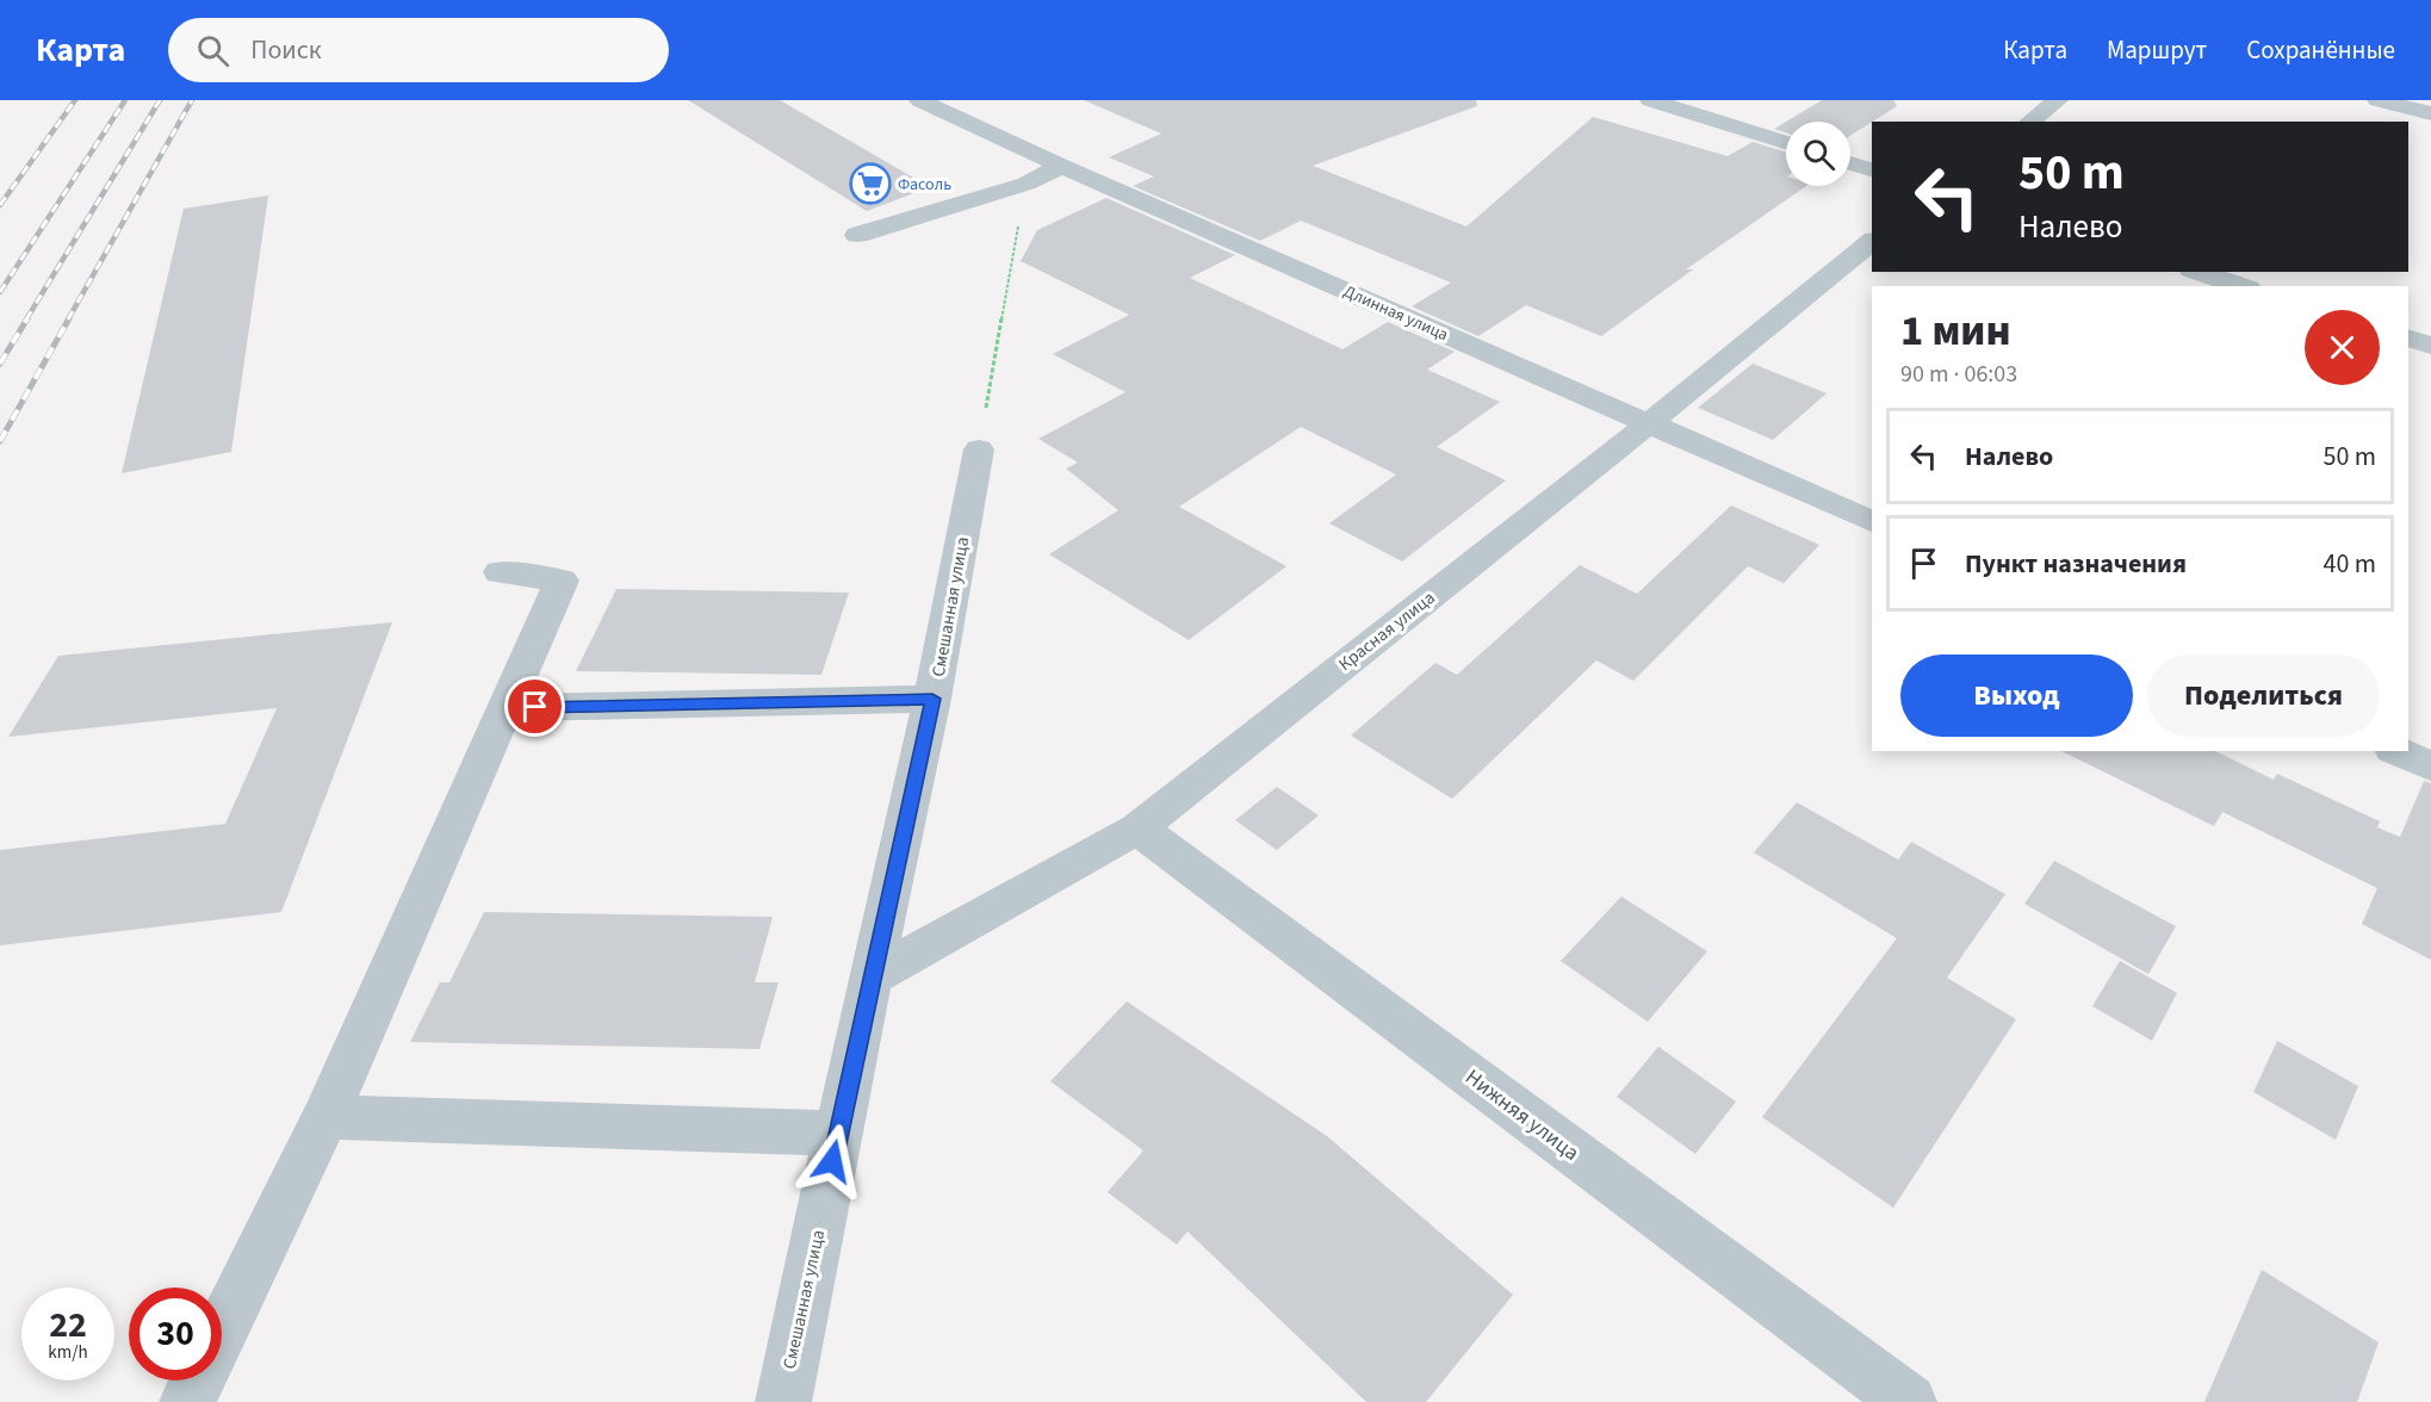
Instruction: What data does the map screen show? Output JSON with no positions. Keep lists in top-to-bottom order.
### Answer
{
  "streets": {
    "street": [
      "Длинная улица",
      "Смешанная улица",
      "Красная улица",
      "Нижняя улица"
    ]
  },
  "crossings": [
    ["Длинная улица", "Красная улица"],
    ["Смешанная улица", "Красная улица"],
    ["Красная улица", "Нижняя улица"]
  ],
  "places": {
    "supermarket": ["Фасоль"]
  },
  "page": {
    "header": "Карта",
    "search": "Поиск",
    "nav": ["Карта", "Маршрут", "Сохранённые"],
    "turn": ["50 m", "Налево"],
    "heading": ["1 мин", "90 m · 06:03"],
    "list": [
      {
        "name": "Налево",
        "value": "50 m"
      },
      {
        "name": "Пункт назначения",
        "value": "40 m"
      }
    ],
    "buttons": ["Выход", "Поделиться"],
    "speed": "22 km/h",
    "limit": "30"
  }
}
